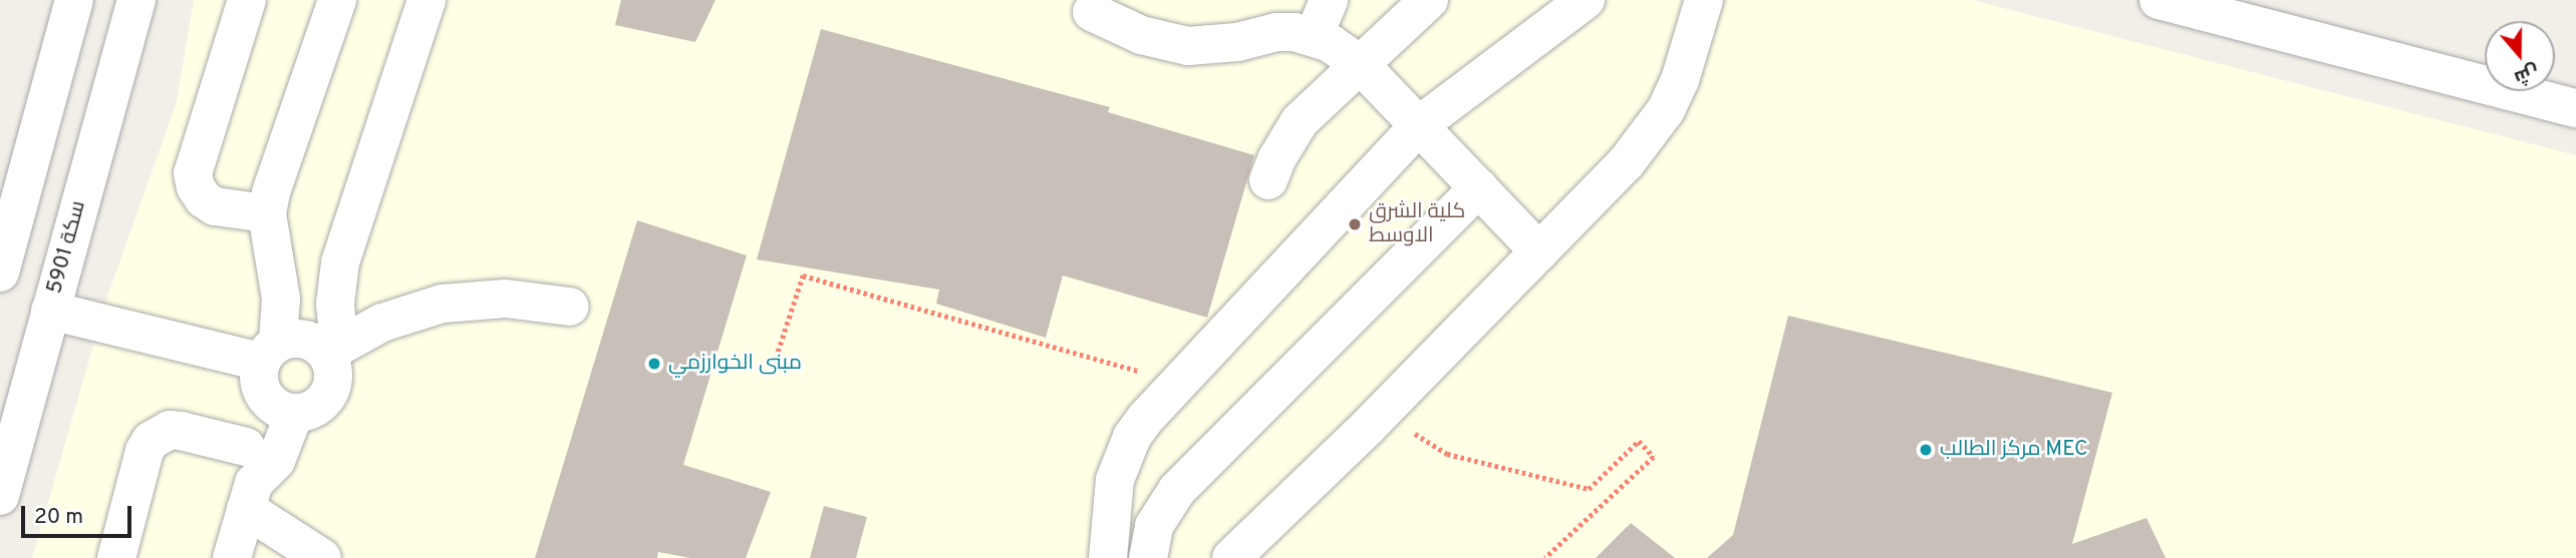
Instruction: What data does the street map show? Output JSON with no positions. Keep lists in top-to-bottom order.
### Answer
{
  "streets": {
    "street": ["سكة 5901"]
  },
  "places": ["كلية الشرق الاوسط", "مبنى الخوارزمي", "مركز الطالب MEC"],
  "scale_bar": "20 m",
  "north": "bottom"
}
